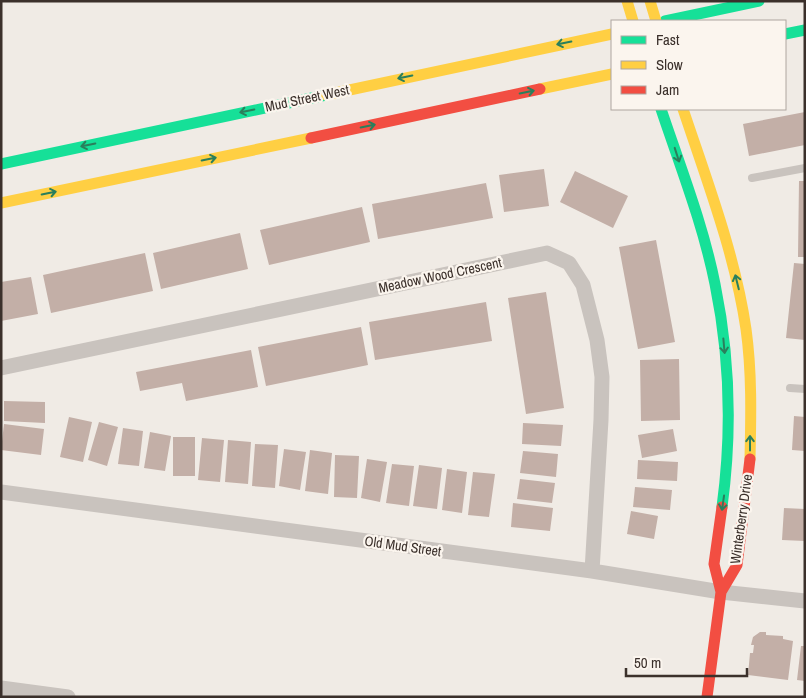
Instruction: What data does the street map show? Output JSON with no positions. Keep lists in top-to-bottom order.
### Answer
{
  "streets": {
    "main road": ["Mud Street West", "Winterberry Drive"],
    "street": ["Meadow Wood Crescent", "Old Mud Street"]
  },
  "crossings": [
    ["Meadow Wood Crescent", "Old Mud Street"],
    ["Winterberry Drive", "Old Mud Street"]
  ],
  "legend": ["Fast", "Slow", "Jam"],
  "scale_bar": "50 m"
}
